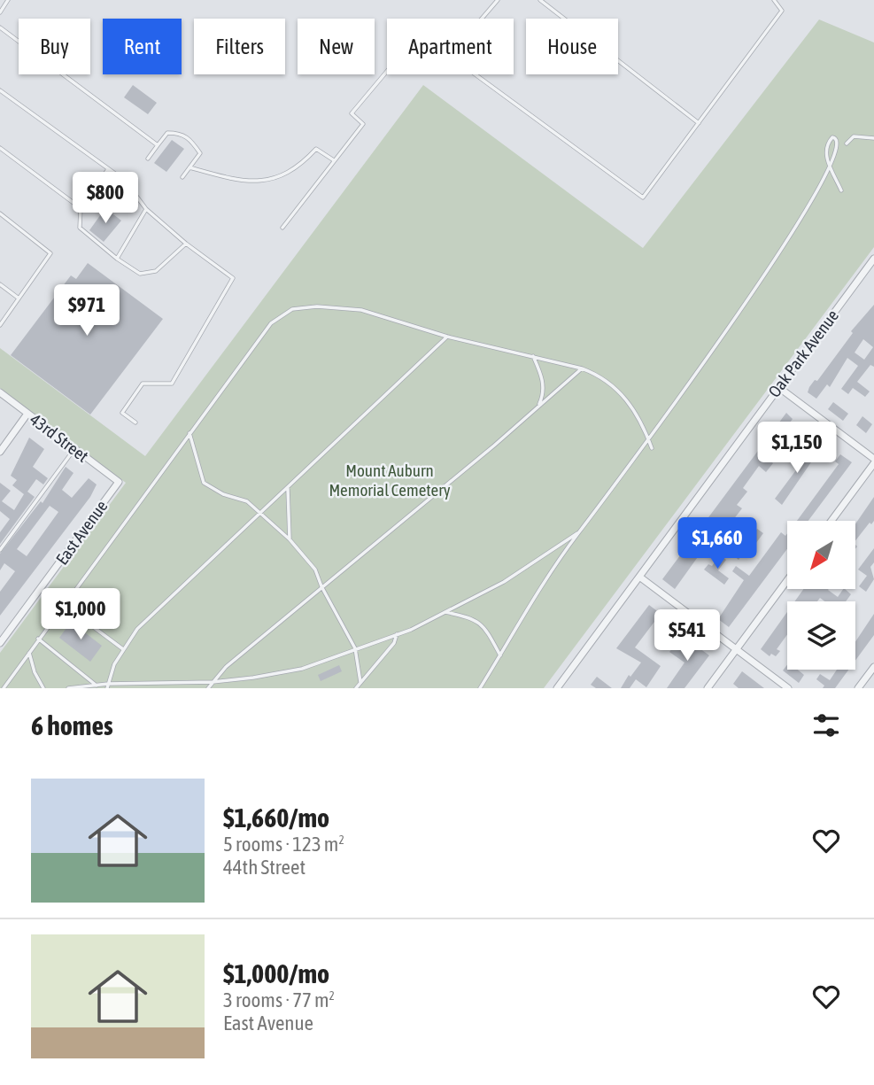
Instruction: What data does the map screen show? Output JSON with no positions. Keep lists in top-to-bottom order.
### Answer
{
  "streets": {
    "street": ["Oak Park Avenue", "43rd Street", "East Avenue"]
  },
  "crossings": [
    ["43rd Street", "East Avenue"]
  ],
  "parks": ["Mount Auburn Memorial Cemetery"],
  "north": "bottom left",
  "page": {
    "chip": [
      "Buy",
      "Rent",
      "Filters",
      "New",
      "Apartment",
      "House"
    ],
    "price": [
      "$800",
      "$971",
      "$1,150",
      "$1,660",
      "$1,000",
      "$541"
    ],
    "heading": "6 homes",
    "list": [
      {
        "name": "$1,660/mo",
        "note": "5 rooms · 123 m² · 44th Street"
      },
      {
        "name": "$1,000/mo",
        "note": "3 rooms · 77 m² · East Avenue"
      }
    ]
  }
}
